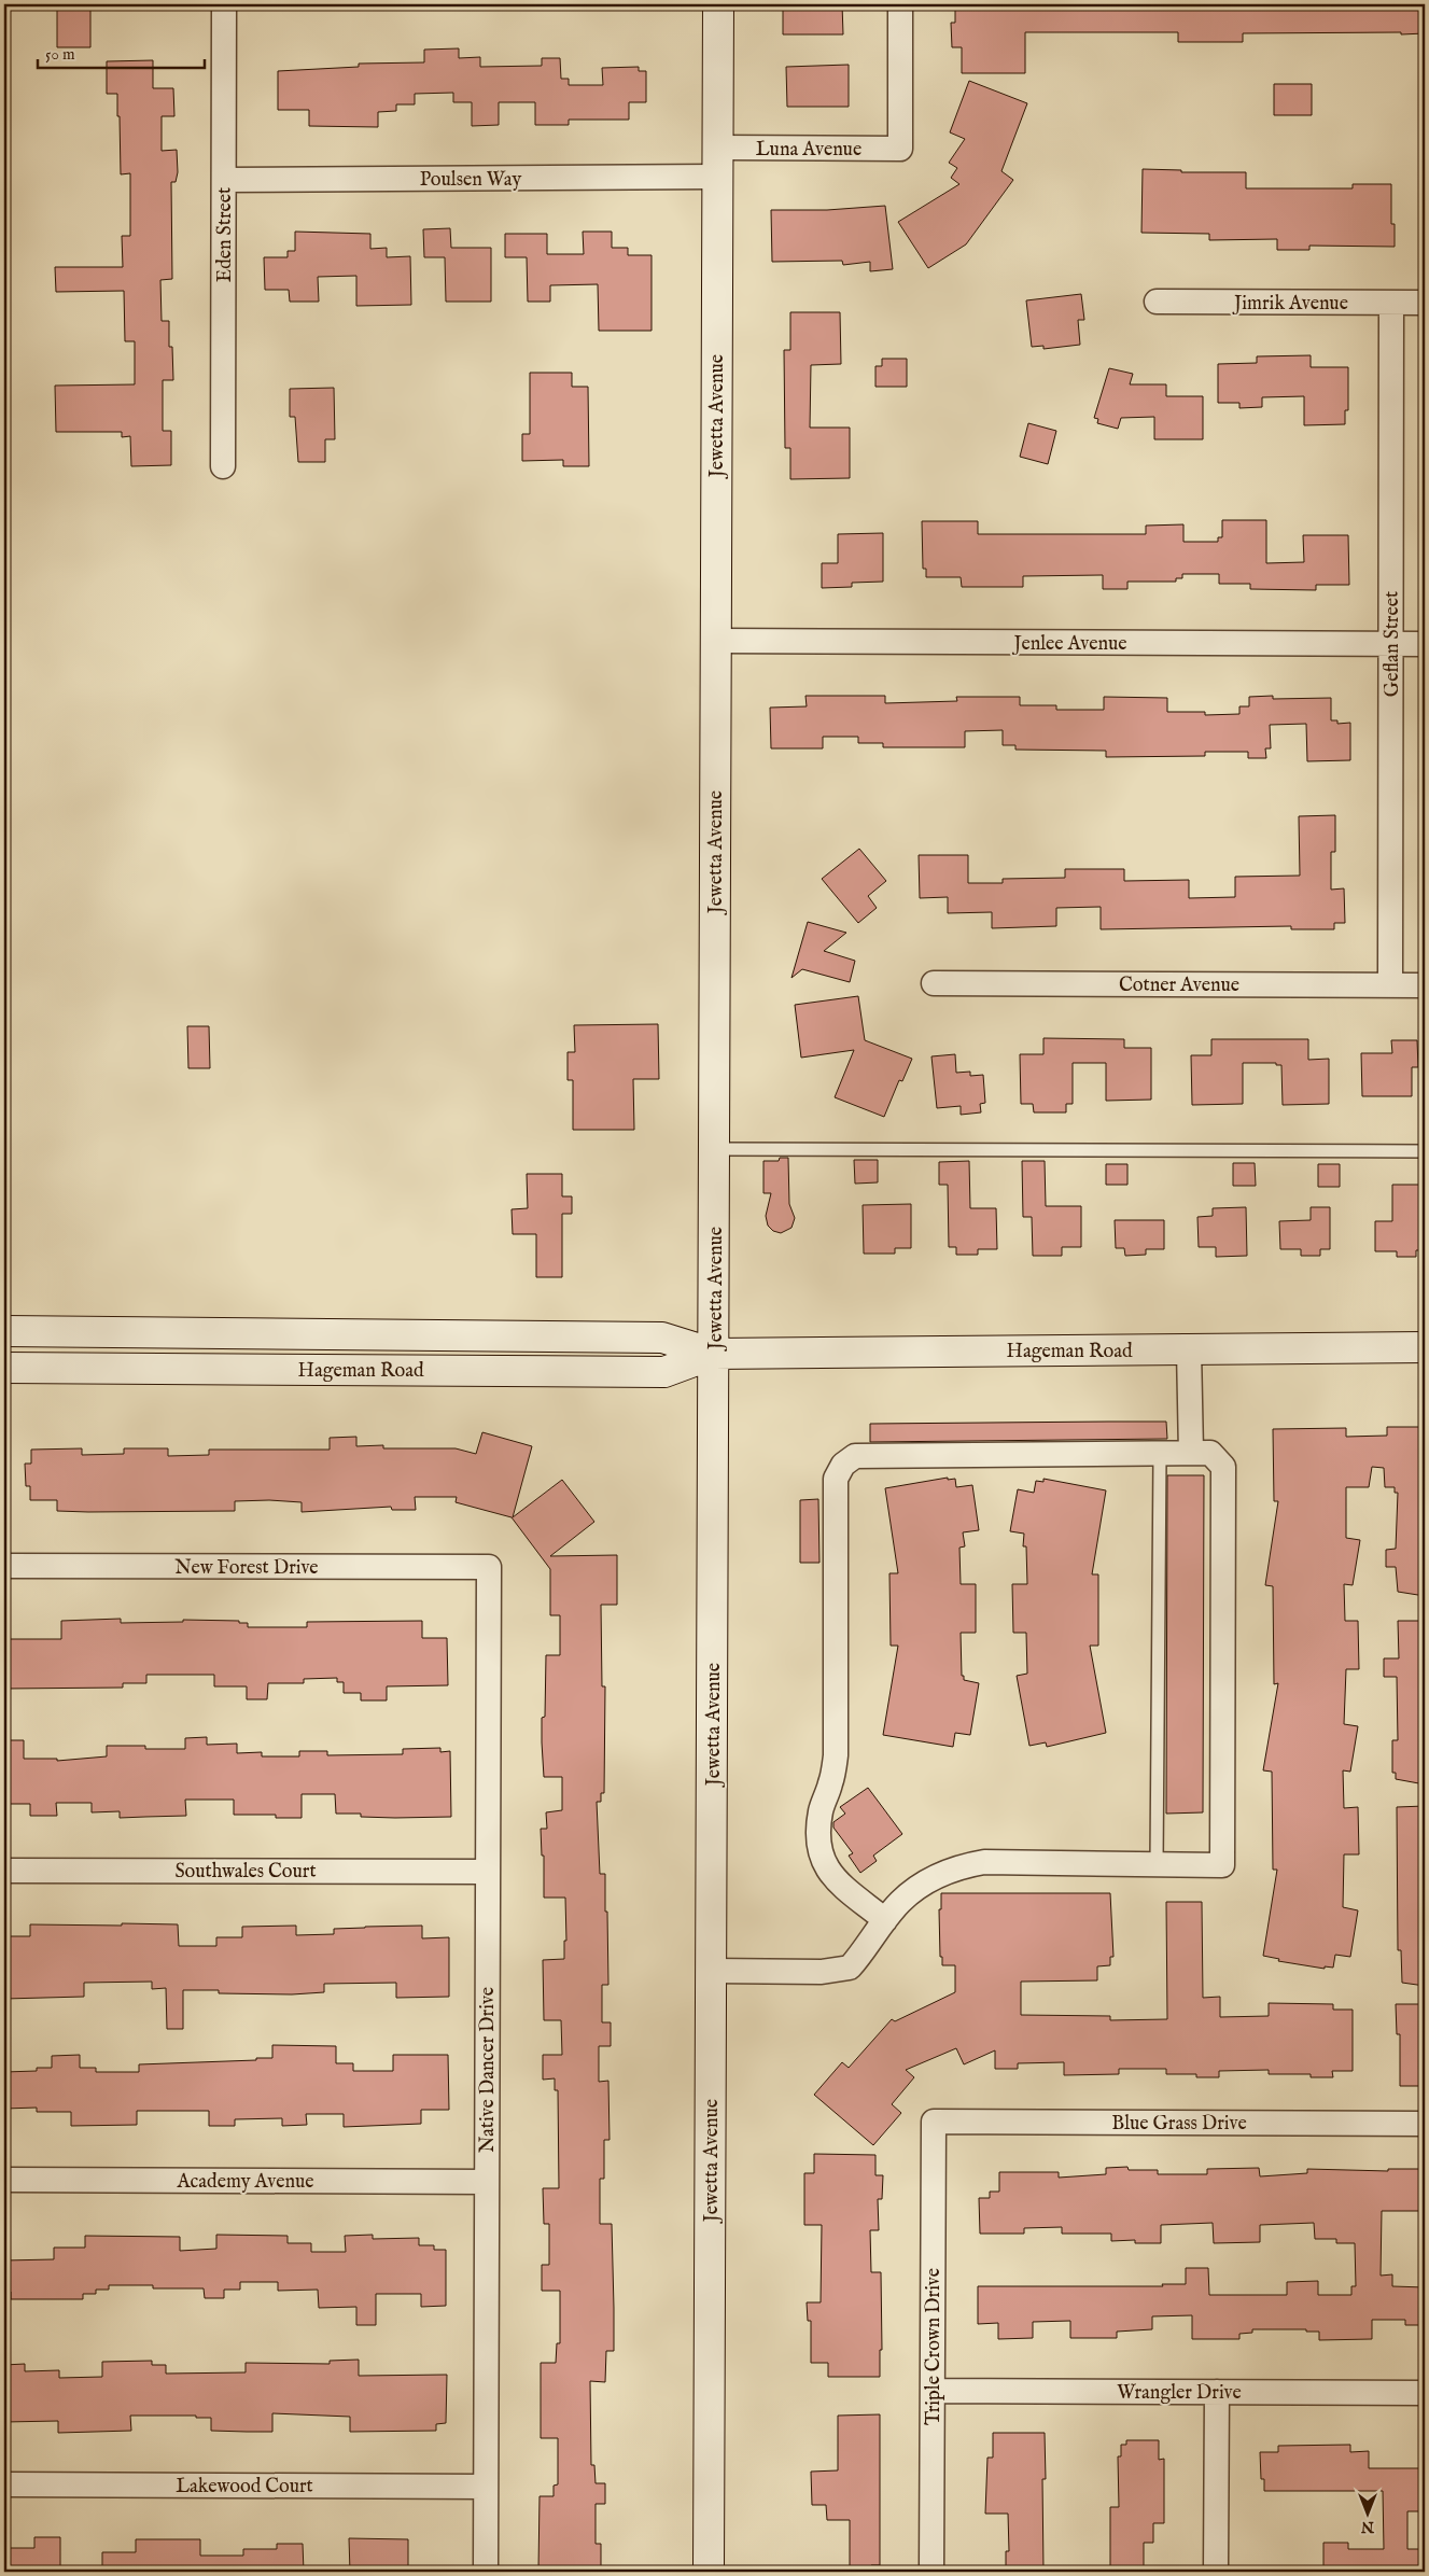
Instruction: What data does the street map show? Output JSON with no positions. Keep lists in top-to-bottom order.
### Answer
{
  "streets": {
    "street": [
      "Luna Avenue",
      "Poulsen Way",
      "Eden Street",
      "Jimrik Avenue",
      "Jewetta Avenue",
      "Jenlee Avenue",
      "Geflan Street",
      "Cotner Avenue",
      "Hageman Road",
      "New Forest Drive",
      "Southwales Court",
      "Native Dancer Drive",
      "Blue Grass Drive",
      "Academy Avenue",
      "Triple Crown Drive",
      "Wrangler Drive",
      "Lakewood Court"
    ]
  },
  "crossings": [
    ["Luna Avenue", "Jewetta Avenue"],
    ["Poulsen Way", "Eden Street"],
    ["Poulsen Way", "Jewetta Avenue"],
    ["Jimrik Avenue", "Geflan Street"],
    ["Jewetta Avenue", "Jenlee Avenue"],
    ["Jewetta Avenue", "Hageman Road"],
    ["Jenlee Avenue", "Geflan Street"],
    ["Geflan Street", "Cotner Avenue"],
    ["New Forest Drive", "Native Dancer Drive"],
    ["Southwales Court", "Native Dancer Drive"],
    ["Native Dancer Drive", "Academy Avenue"],
    ["Native Dancer Drive", "Lakewood Court"],
    ["Blue Grass Drive", "Triple Crown Drive"],
    ["Triple Crown Drive", "Wrangler Drive"]
  ],
  "scale_bar": "50 m",
  "north": "bottom"
}
